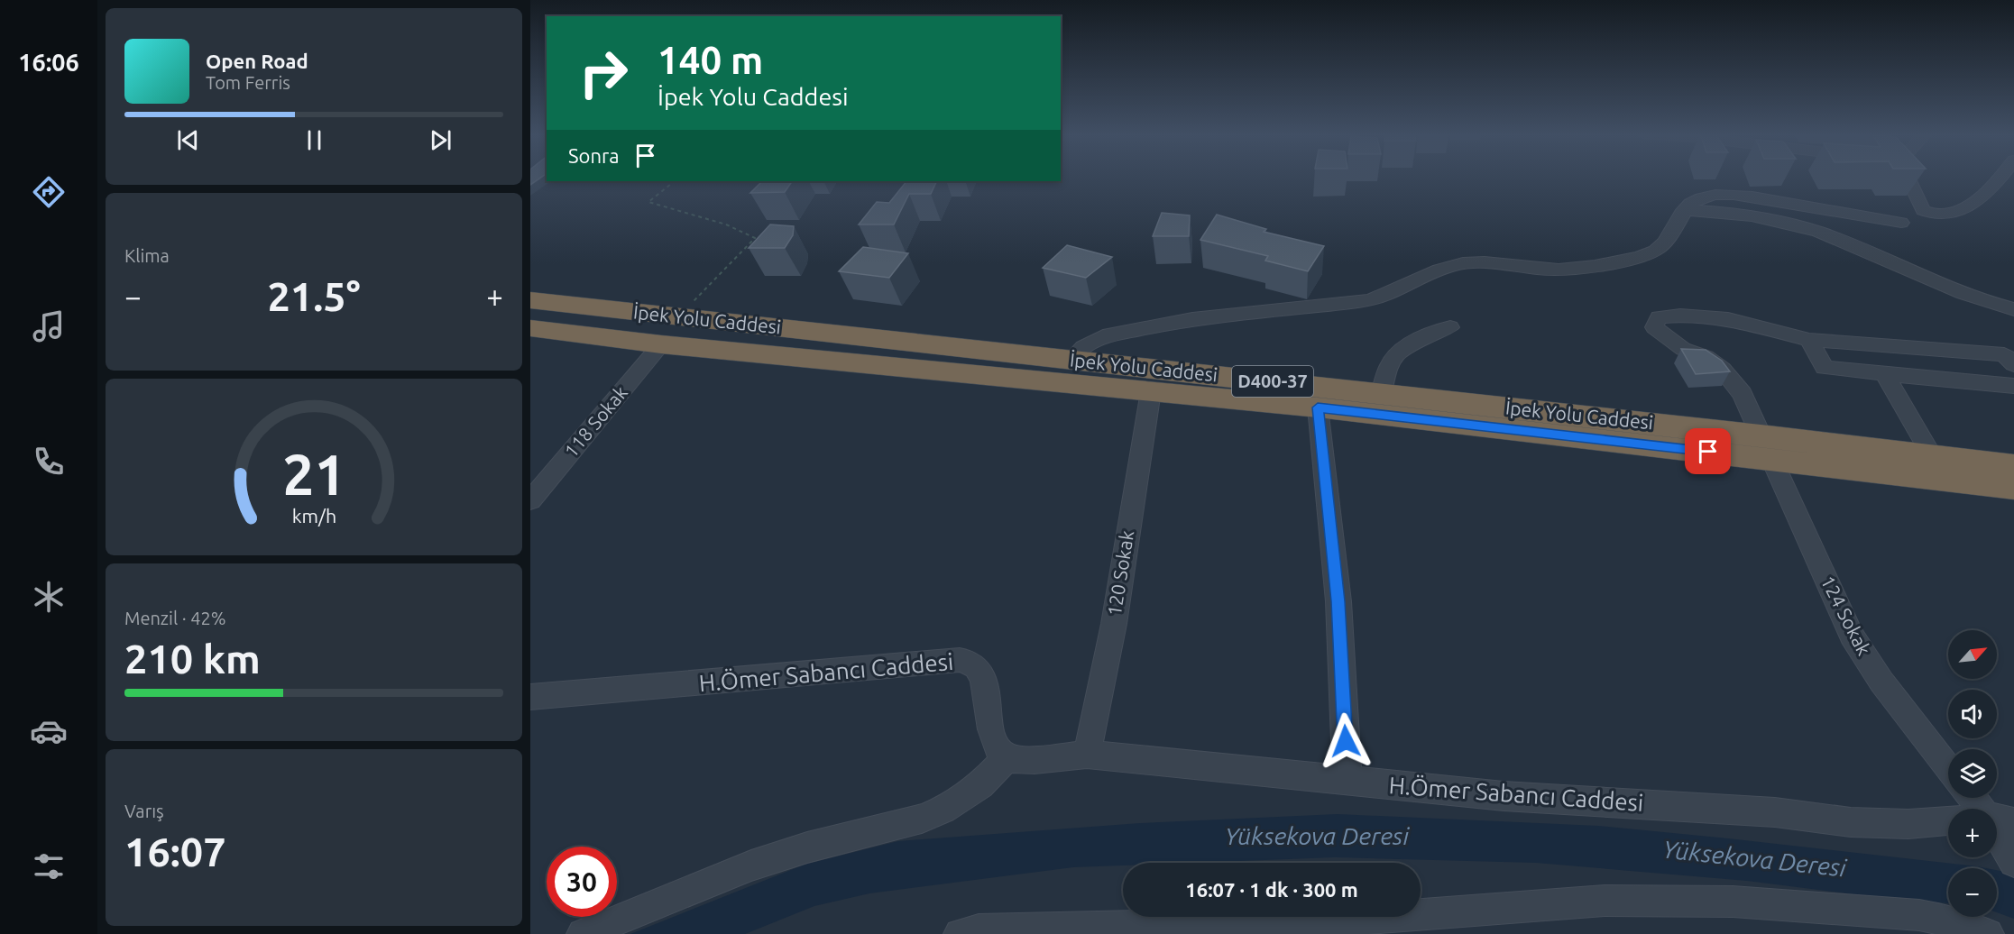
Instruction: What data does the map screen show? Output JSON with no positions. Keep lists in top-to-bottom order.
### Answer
{
  "streets": {
    "highway": ["İpek Yolu Caddesi", "D400-37"],
    "street": [
      "118 Sokak",
      "120 Sokak",
      "124 Sokak",
      "H.Ömer Sabancı Caddesi"
    ]
  },
  "crossings": [
    ["İpek Yolu Caddesi", "118 Sokak"],
    ["İpek Yolu Caddesi", "120 Sokak"],
    ["İpek Yolu Caddesi", "124 Sokak"],
    ["120 Sokak", "H.Ömer Sabancı Caddesi"]
  ],
  "water": ["Yüksekova Deresi"],
  "north": "top right",
  "page": {
    "tabs": "16:06",
    "turn": ["140 m", "İpek Yolu Caddesi"],
    "song": ["Open Road", "Tom Ferris"],
    "then": "Sonra",
    "tile": [
      "Klima",
      ["Menzil · 42%", "210 km"],
      ["Varış", "16:07"]
    ],
    "heat": ["−", "21.5°", "+"],
    "map_buttons": ["+", "−"],
    "limit": "30",
    "trip": "16:07 · 1 dk · 300 m",
    "gauge": ["21", "km/h"]
  }
}
